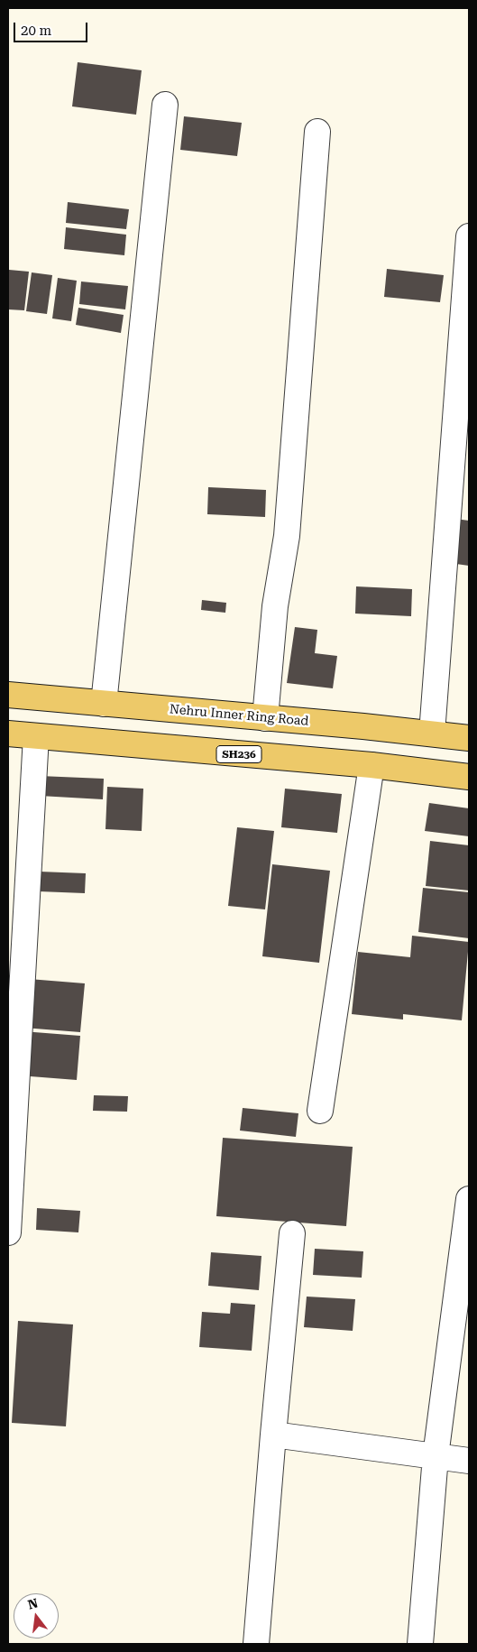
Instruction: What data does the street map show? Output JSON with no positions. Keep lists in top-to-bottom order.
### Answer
{
  "streets": {
    "main road": ["Nehru Inner Ring Road", "SH236"]
  },
  "scale_bar": "20 m",
  "north": "top"
}
